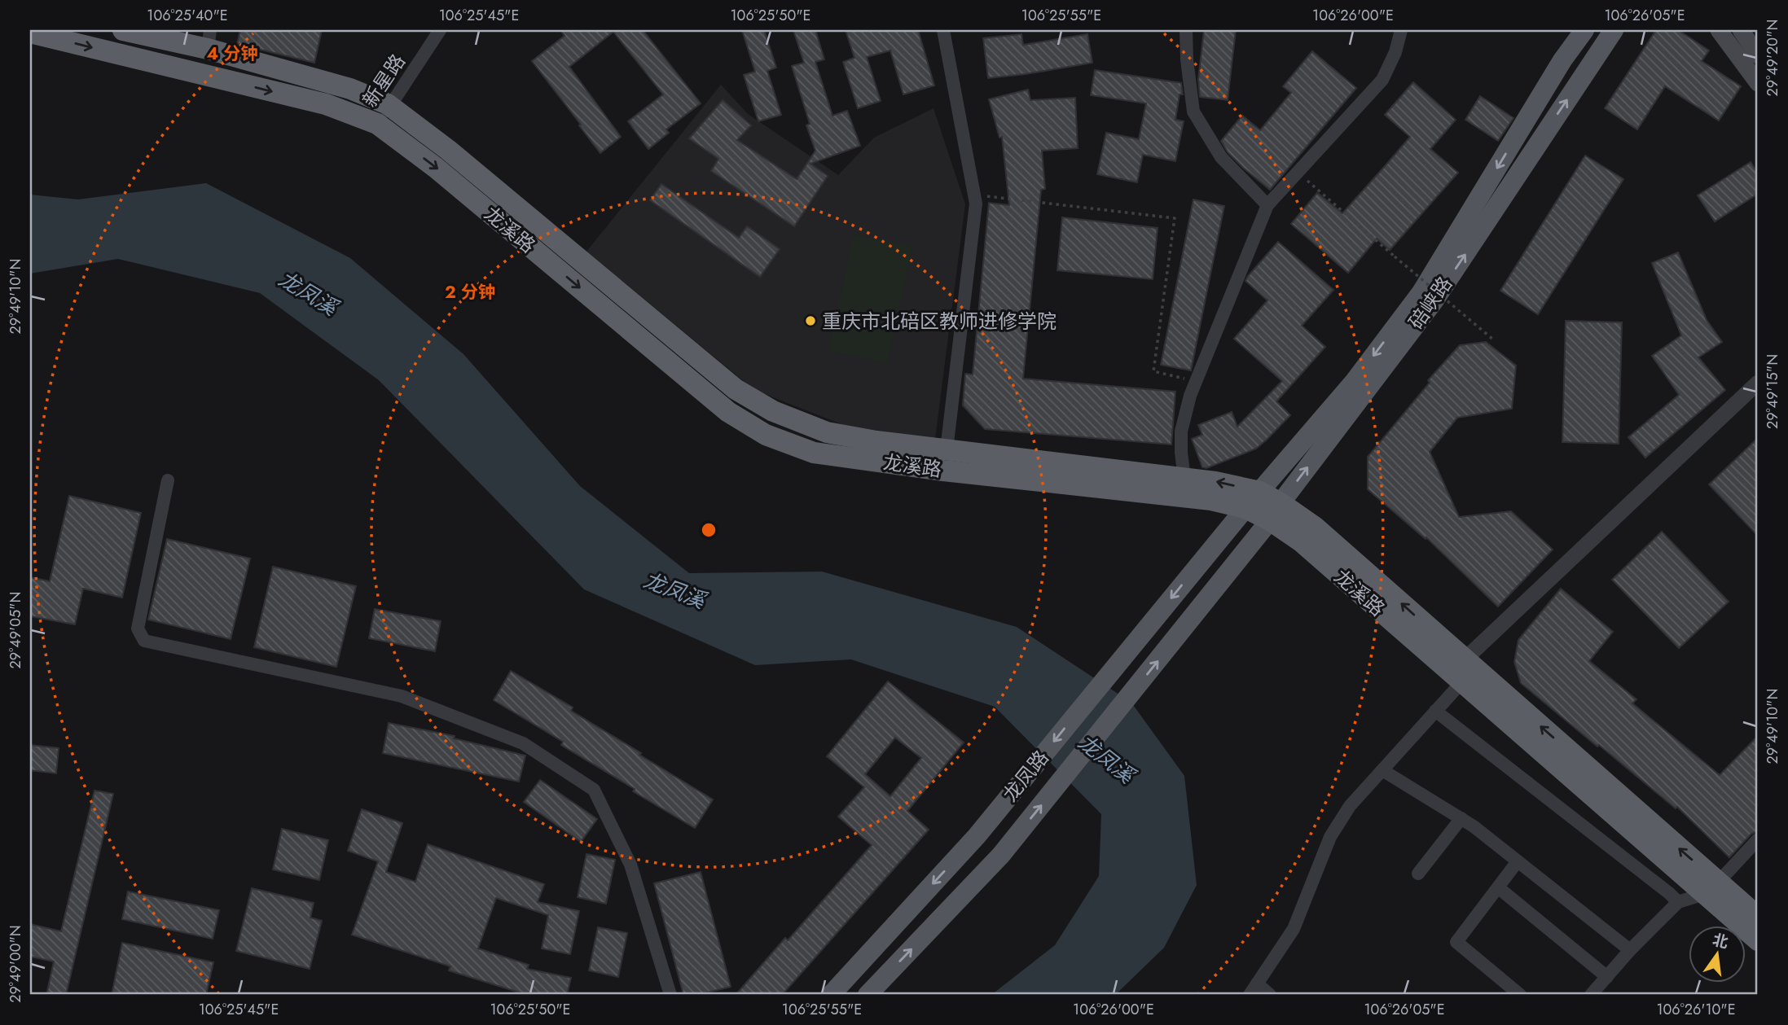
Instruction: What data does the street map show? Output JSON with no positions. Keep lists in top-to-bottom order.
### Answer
{
  "streets": {
    "highway": ["龙溪路"],
    "main road": ["碚峡路", "龙凤路"],
    "street": ["新星路"]
  },
  "crossings": [
    ["新星路", "龙溪路"],
    ["龙溪路", "碚峡路"],
    ["碚峡路", "龙凤路"]
  ],
  "water": ["龙凤溪"],
  "places": ["重庆市北碚区教师进修学院"],
  "north": "top",
  "coordinates": [
    "106°25'40\"E",
    "106°25'45\"E",
    "106°25'50\"E",
    "106°25'55\"E",
    "106°26'00\"E",
    "106°26'05\"E",
    "29°49'20\"N",
    "29°49'10\"N",
    "29°49'15\"N",
    "29°49'05\"N",
    "29°49'00\"N",
    "106°26'10\"E"
  ],
  "rings": ["4 分钟", "2 分钟"]
}
